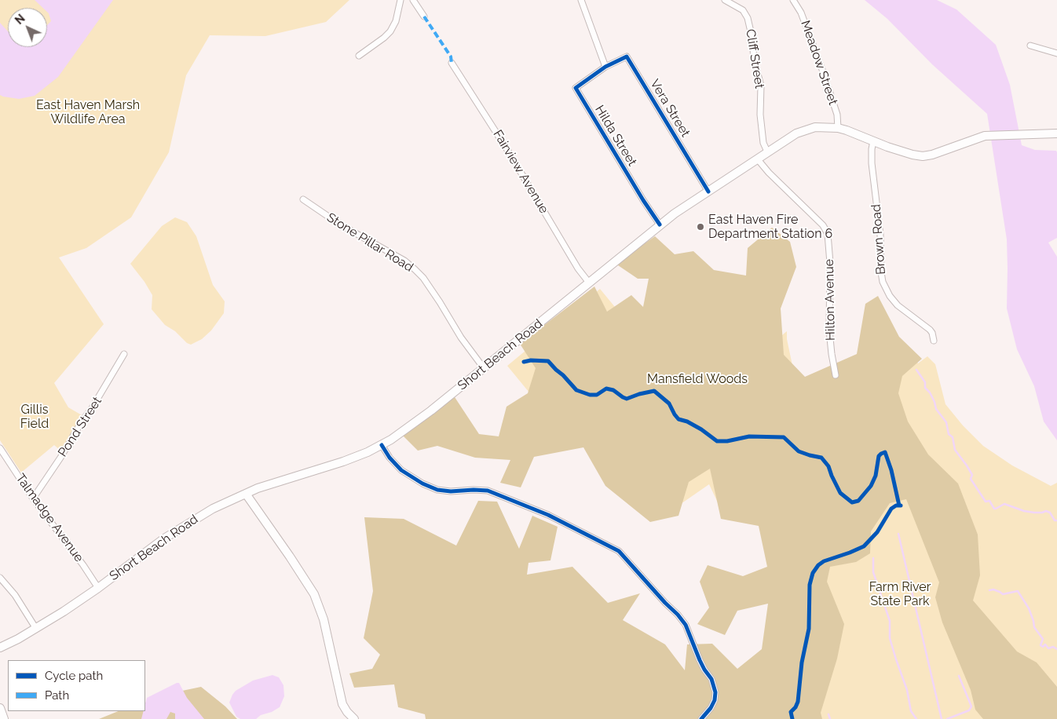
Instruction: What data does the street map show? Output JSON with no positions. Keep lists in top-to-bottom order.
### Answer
{
  "streets": {
    "main road": ["Short Beach Road"],
    "street": [
      "Cliff Street",
      "Meadow Street",
      "Vera Street",
      "Hilda Street",
      "Fairview Avenue",
      "Brown Road",
      "Stone Pillar Road",
      "Hilton Avenue",
      "Pond Street",
      "Talmadge Avenue"
    ]
  },
  "crossings": [
    ["Cliff Street", "Short Beach Road"],
    ["Meadow Street", "Short Beach Road"],
    ["Vera Street", "Hilda Street"],
    ["Vera Street", "Short Beach Road"],
    ["Hilda Street", "Short Beach Road"],
    ["Fairview Avenue", "Short Beach Road"],
    ["Brown Road", "Short Beach Road"],
    ["Stone Pillar Road", "Short Beach Road"],
    ["Hilton Avenue", "Short Beach Road"],
    ["Short Beach Road", "Talmadge Avenue"],
    ["Pond Street", "Talmadge Avenue"]
  ],
  "parks": [
    "East Haven Marsh Wildlife Area",
    "Mansfield Woods",
    "Gillis Field",
    "Farm River State Park"
  ],
  "places": ["East Haven Fire Department Station 6"],
  "legend": ["Cycle path", "Path"],
  "north": "top left"
}
